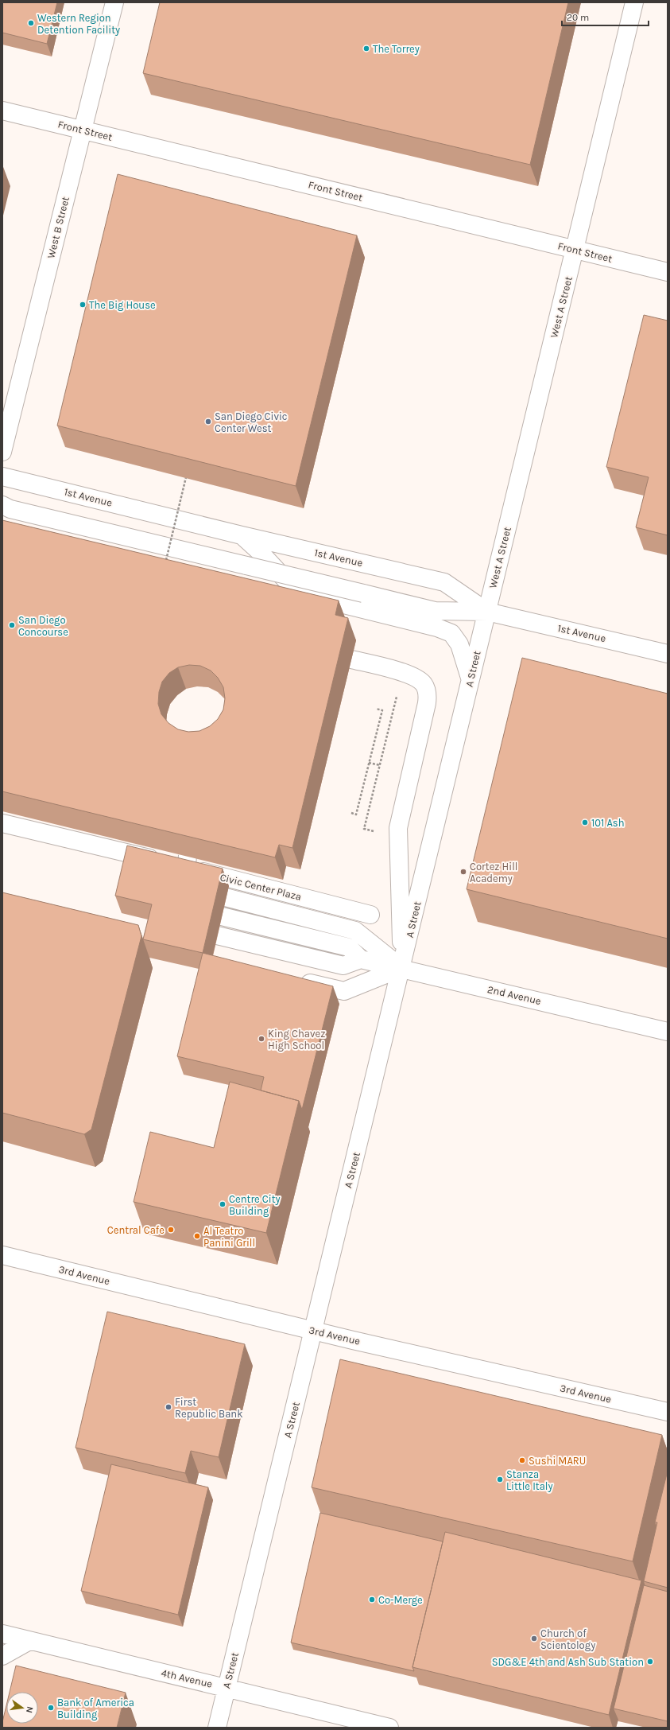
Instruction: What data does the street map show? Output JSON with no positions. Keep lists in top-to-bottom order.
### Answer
{
  "streets": {
    "main road": [
      "Front Street",
      "West B Street",
      "West A Street",
      "1st Avenue",
      "A Street",
      "Civic Center Plaza",
      "2nd Avenue",
      "3rd Avenue",
      "4th Avenue"
    ]
  },
  "crossings": [
    ["Front Street", "West B Street"],
    ["Front Street", "West A Street"],
    ["West A Street", "1st Avenue"],
    ["West A Street", "A Street"],
    ["1st Avenue", "A Street"],
    ["A Street", "2nd Avenue"],
    ["A Street", "3rd Avenue"],
    ["A Street", "4th Avenue"]
  ],
  "places": [
    "Western Region Detention Facility",
    "The Torrey",
    "The Big House",
    "San Diego Civic Center West",
    "San Diego Concourse",
    "101 Ash",
    "Cortez Hill Academy",
    "King Chavez High School",
    "Centre City Building",
    "Central Cafe",
    "Al Teatro Panini Grill",
    "First Republic Bank",
    "Sushi MARU",
    "Stanza Little Italy",
    "Co-Merge",
    "Church of Scientology",
    "SDG&E 4th and Ash Sub Station",
    "Bank of America Building"
  ],
  "scale_bar": "20 m",
  "north": "right"
}
